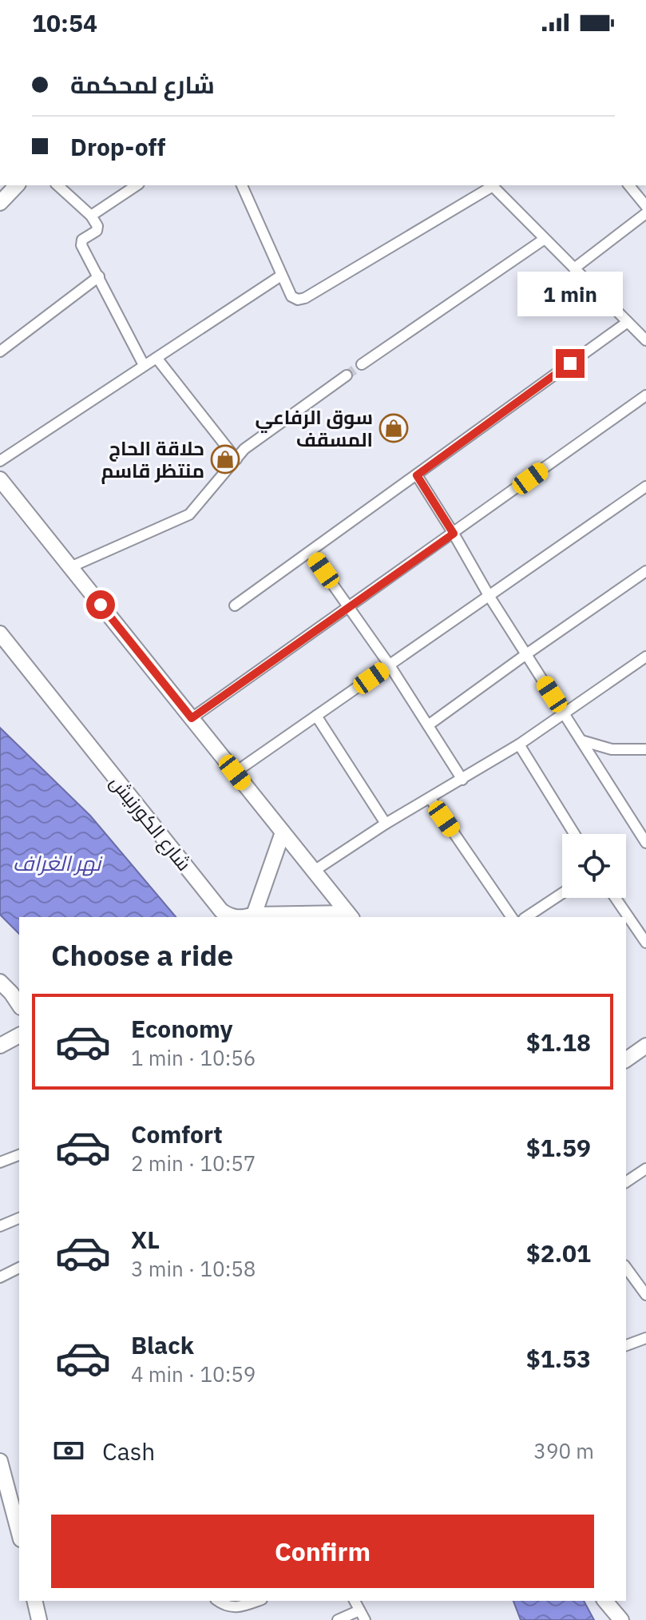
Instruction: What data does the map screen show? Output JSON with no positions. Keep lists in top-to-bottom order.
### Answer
{
  "streets": {
    "street": ["شارع الكورنيش"]
  },
  "water": ["نهر الغراف"],
  "places": {
    "shop": ["سوق الرفاعي المسقف", "حلاقة الحاج منتظر قاسم"]
  },
  "page": {
    "status": "10:54",
    "banner": ["شارع لمحكمة", "Drop-off"],
    "bubble": "1 min",
    "heading": "Choose a ride",
    "list": [
      {
        "name": "Economy",
        "note": "1 min · 10:56",
        "value": "$1.18"
      },
      {
        "name": "Comfort",
        "note": "2 min · 10:57",
        "value": "$1.59"
      },
      {
        "name": "XL",
        "note": "3 min · 10:58",
        "value": "$2.01"
      },
      {
        "name": "Black",
        "note": "4 min · 10:59",
        "value": "$1.53"
      }
    ],
    "pay": ["Cash", "390 m"],
    "buttons": "Confirm"
  }
}
